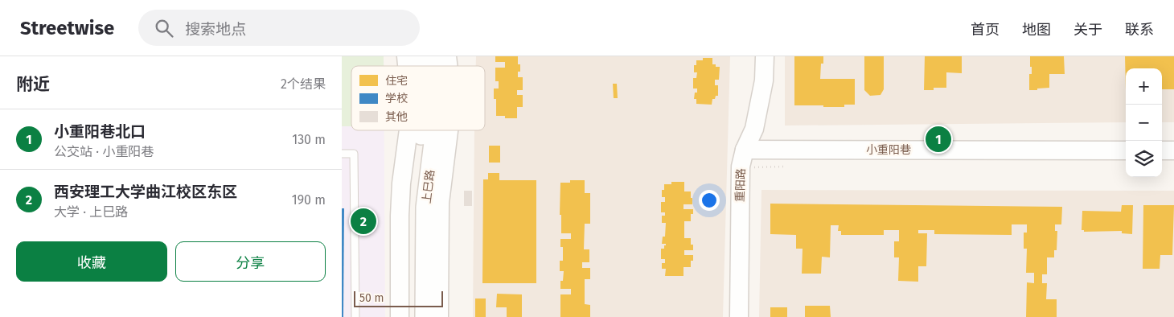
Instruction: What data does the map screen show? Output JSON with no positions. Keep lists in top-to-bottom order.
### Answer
{
  "streets": {
    "main road": ["上巳路"],
    "street": ["小重阳巷", "重阳路"]
  },
  "crossings": [
    ["小重阳巷", "重阳路"]
  ],
  "legend": ["住宅", "学校", "其他"],
  "scale_bar": "50 m",
  "page": {
    "header": "Streetwise",
    "search": "搜索地点",
    "nav": [
      "首页",
      "地图",
      "关于",
      "联系"
    ],
    "heading": ["附近", "2个结果"],
    "map_buttons": ["+", "−"],
    "list": [
      {
        "mark": "1",
        "name": "小重阳巷北口",
        "note": "公交站 · 小重阳巷",
        "value": "130 m"
      },
      {
        "mark": "2",
        "name": "西安理工大学曲江校区东区",
        "note": "大学 · 上巳路",
        "value": "190 m"
      }
    ],
    "pins": ["1", "2"],
    "buttons": ["收藏", "分享"],
    "scale": "50 m"
  }
}
